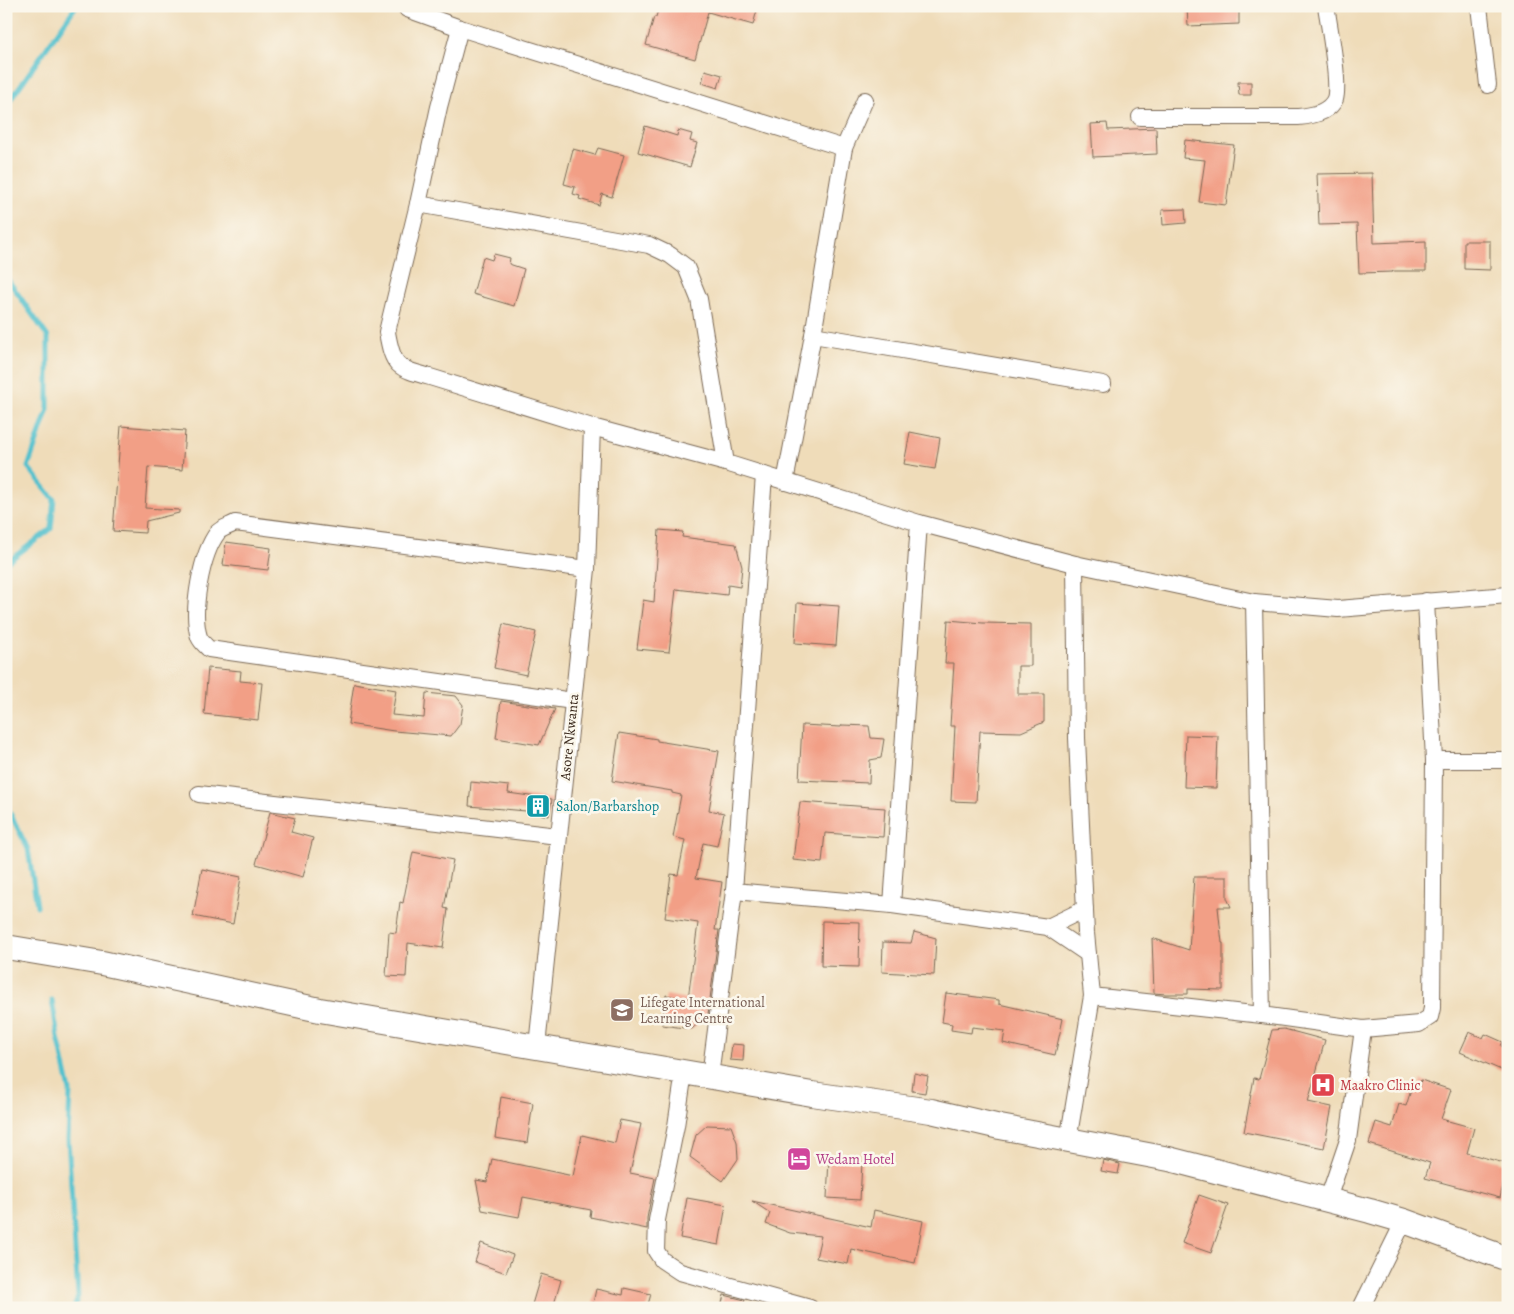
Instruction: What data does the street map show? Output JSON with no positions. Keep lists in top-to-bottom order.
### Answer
{
  "streets": {
    "street": ["Asore Nkwanta"]
  },
  "places": {
    "building": ["Salon/Barbarshop"],
    "school or university": ["Lifegate International Learning Centre"],
    "hospital": ["Maakro Clinic"],
    "hotel": ["Wedam Hotel"]
  }
}
